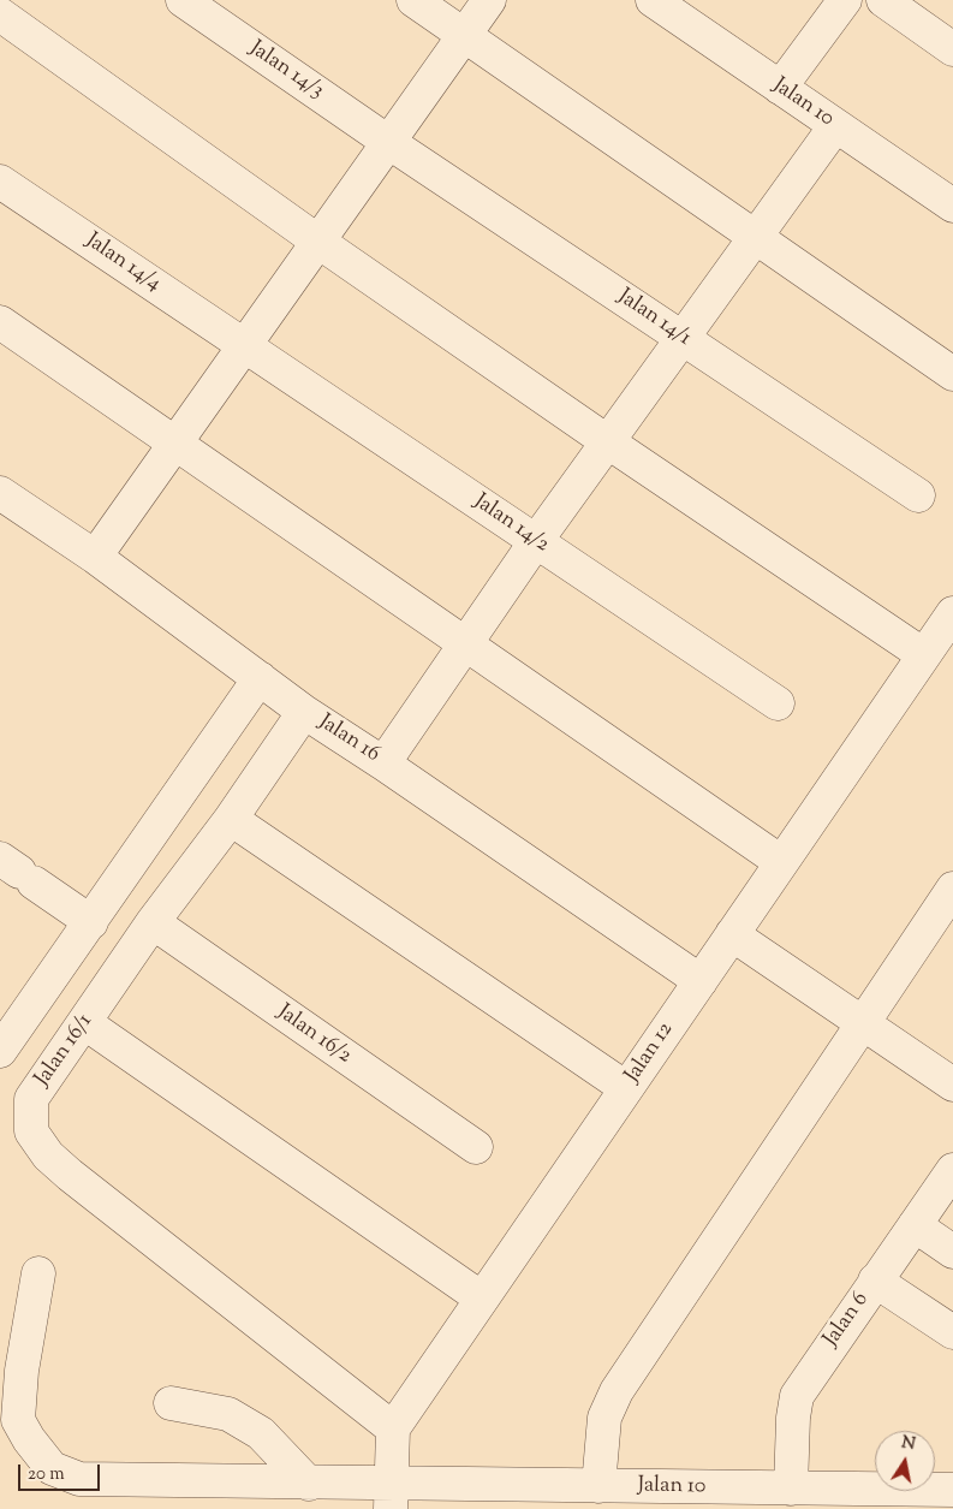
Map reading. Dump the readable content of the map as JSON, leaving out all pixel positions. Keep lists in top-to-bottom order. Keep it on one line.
{"streets":{"street":["Jalan 14/3","Jalan 10","Jalan 14/4","Jalan 14/1","Jalan 14/2","Jalan 16","Jalan 16/2","Jalan 16/1","Jalan 12","Jalan 6"]},"crossings":[["Jalan 14/3","Jalan 14/1"],["Jalan 10","Jalan 6"],["Jalan 14/4","Jalan 14/2"],["Jalan 16","Jalan 16/1"],["Jalan 16","Jalan 12"],["Jalan 16/2","Jalan 16/1"],["Jalan 16/1","Jalan 12"]],"scale_bar":"20 m","north":"top"}
